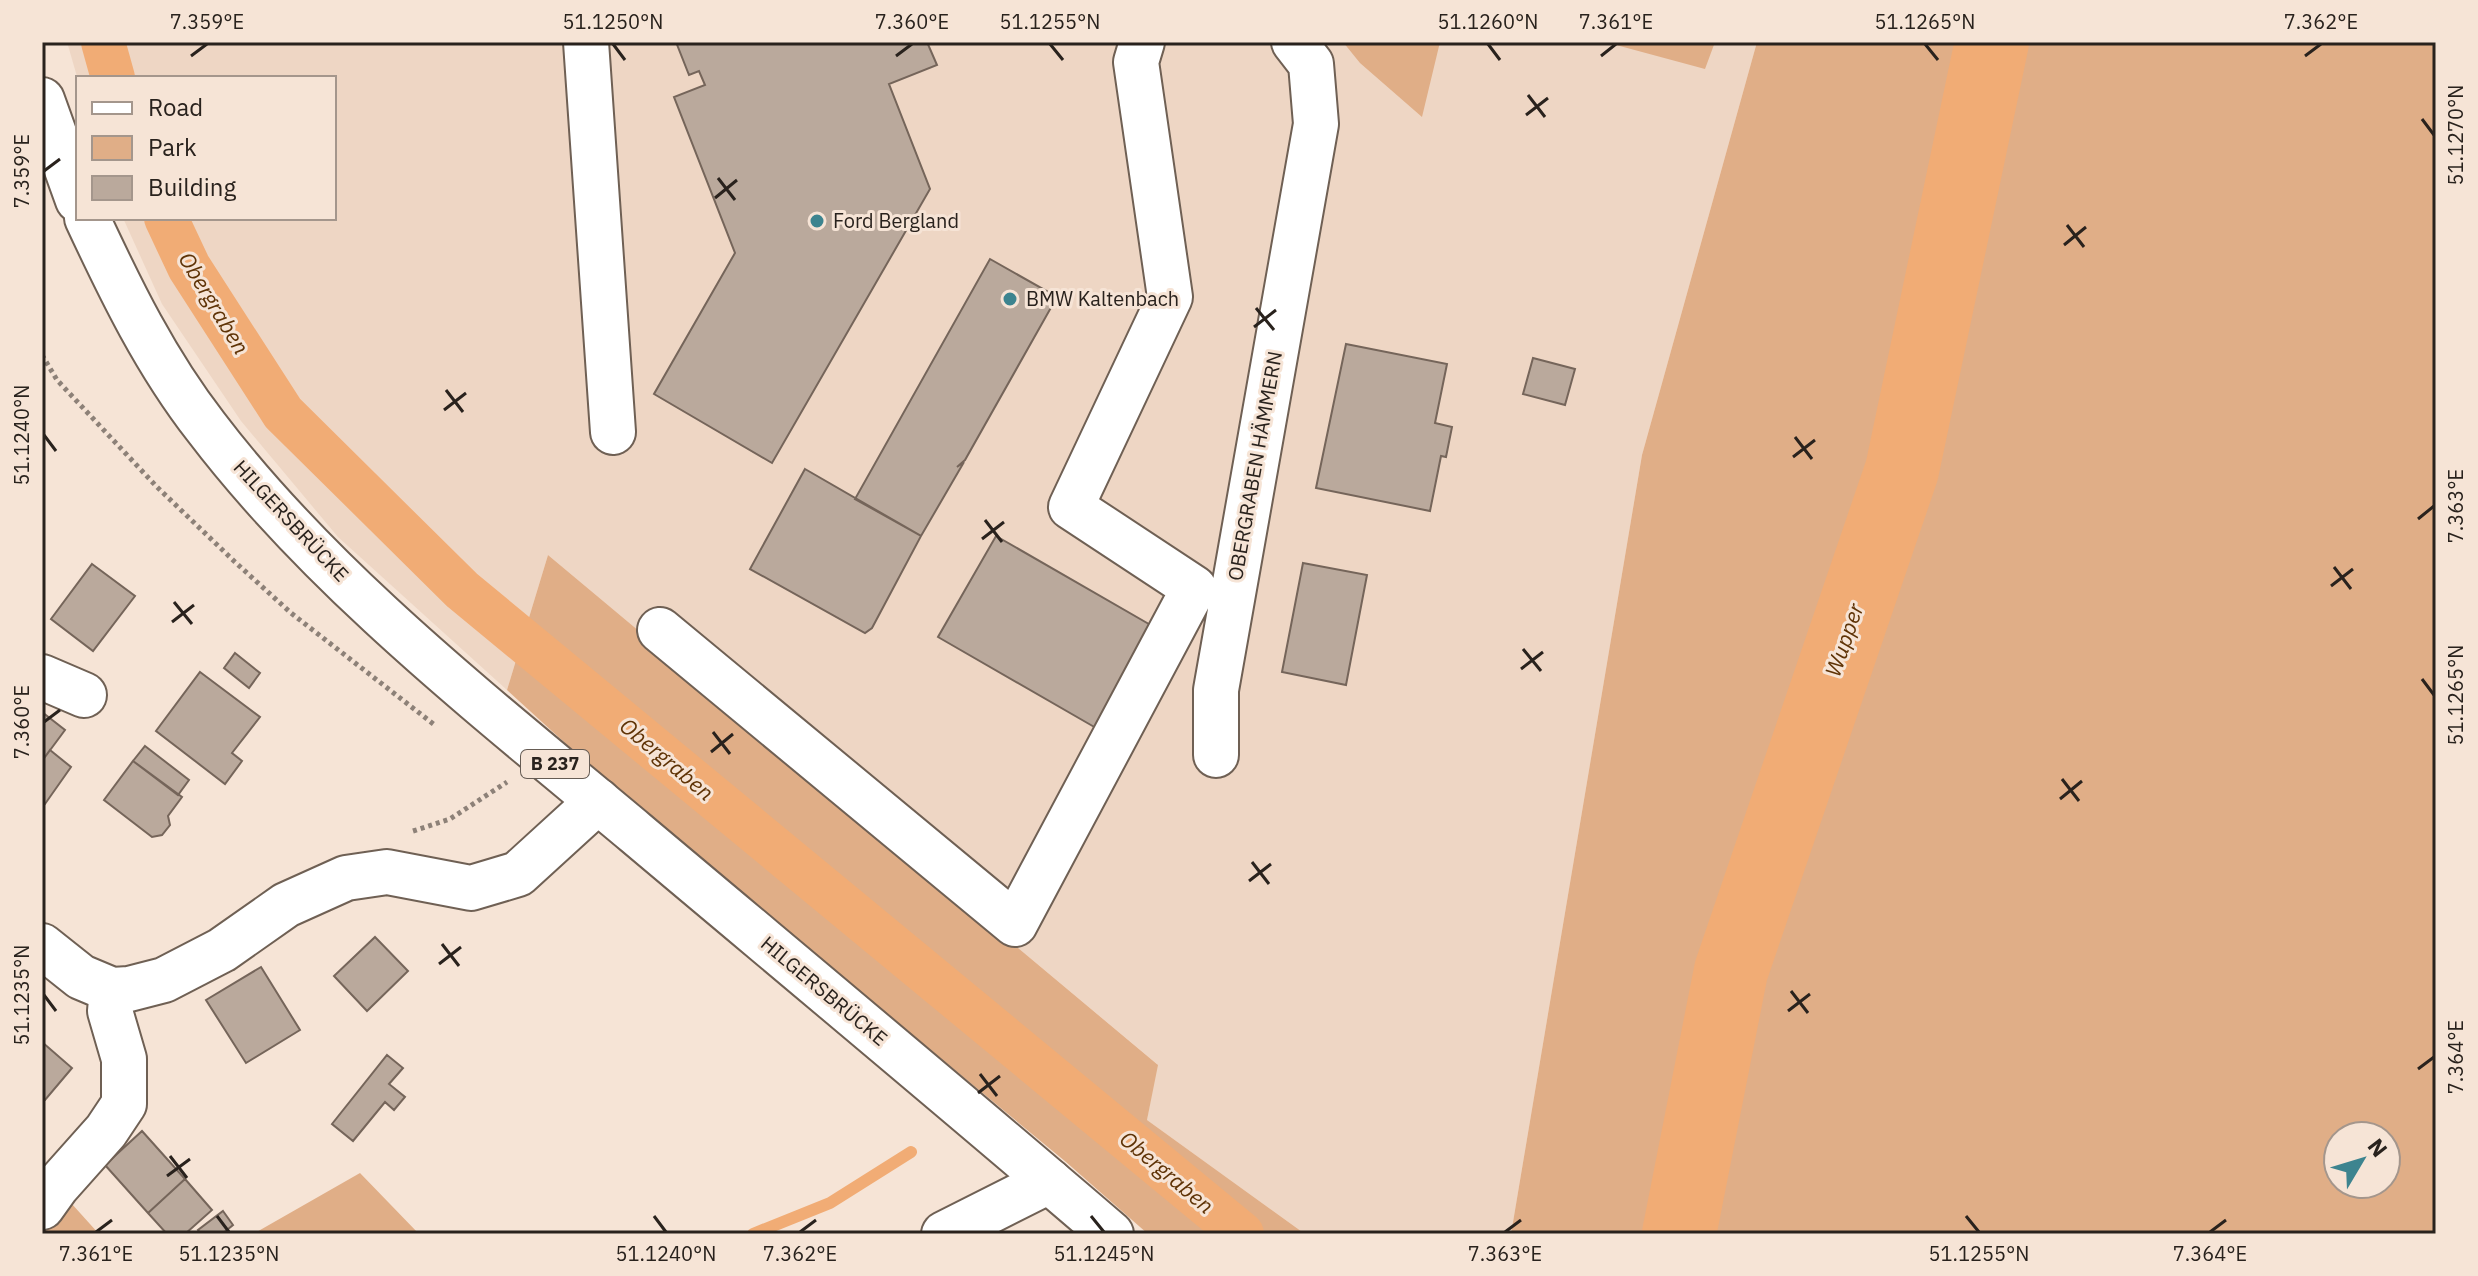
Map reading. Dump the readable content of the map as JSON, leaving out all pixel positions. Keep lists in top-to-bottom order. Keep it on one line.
{"streets":{"main road":["OBERGRABEN HÄMMERN","HILGERSBRÜCKE","B 237"]},"water":["Obergraben","Wupper"],"places":["Ford Bergland","BMW Kaltenbach"],"legend":["Road","Park","Building"],"north":"top right","coordinates":["7.359°E","51.1250°N","7.360°E","51.1255°N","51.1260°N","7.361°E","51.1265°N","7.362°E","51.1270°N","51.1240°N","7.363°E","51.1235°N","7.364°E","51.1245°N"]}
